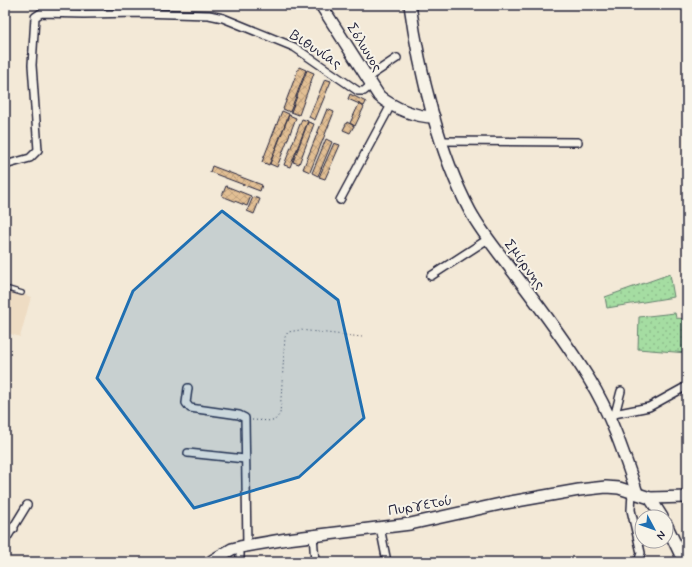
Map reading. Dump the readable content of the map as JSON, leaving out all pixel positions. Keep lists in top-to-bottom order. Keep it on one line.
{"streets":{"street":["Σόλωνος","Βιθυνίας","Σμύρνης","Πυργετού"]},"crossings":[["Σόλωνος","Βιθυνίας"],["Σμύρνης","Πυργετού"]],"north":"bottom right"}
